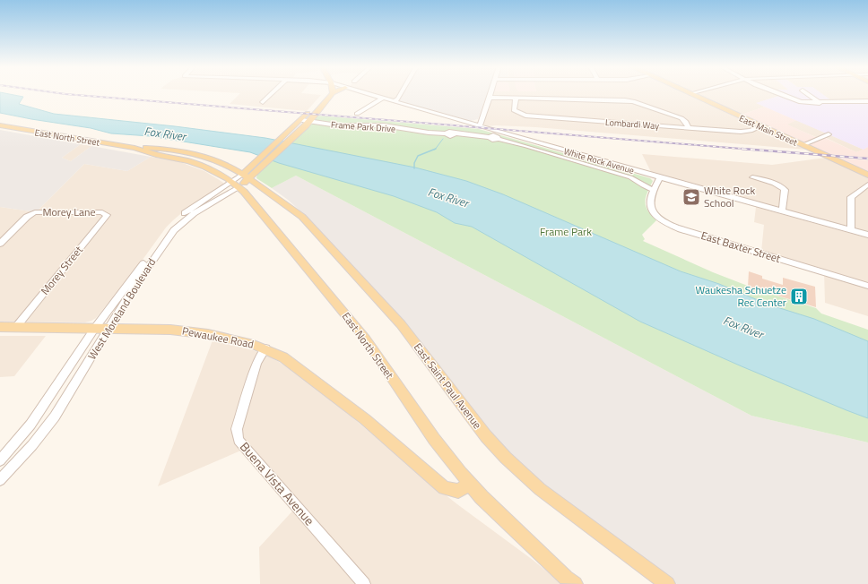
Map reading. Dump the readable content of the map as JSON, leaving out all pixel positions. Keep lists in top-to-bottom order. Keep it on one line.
{"streets":{"main road":["East Main Street","East North Street","West Moreland Boulevard","Pewaukee Road","East Saint Paul Avenue"],"street":["Lombardi Way","Frame Park Drive","White Rock Avenue","Morey Lane","East Baxter Street","Morey Street","Buena Vista Avenue"]},"crossings":[["Lombardi Way","East Main Street"],["Frame Park Drive","East Baxter Street"],["East North Street","West Moreland Boulevard"],["East North Street","Pewaukee Road"],["East North Street","East Saint Paul Avenue"],["White Rock Avenue","East Baxter Street"],["Morey Lane","Morey Street"],["Morey Street","Pewaukee Road"],["West Moreland Boulevard","Pewaukee Road"],["West Moreland Boulevard","East Saint Paul Avenue"],["Pewaukee Road","Buena Vista Avenue"]],"water":["Fox River"],"parks":["Frame Park"],"places":{"school or university":["White Rock School"],"building":["Waukesha Schuetze Rec Center"]}}
